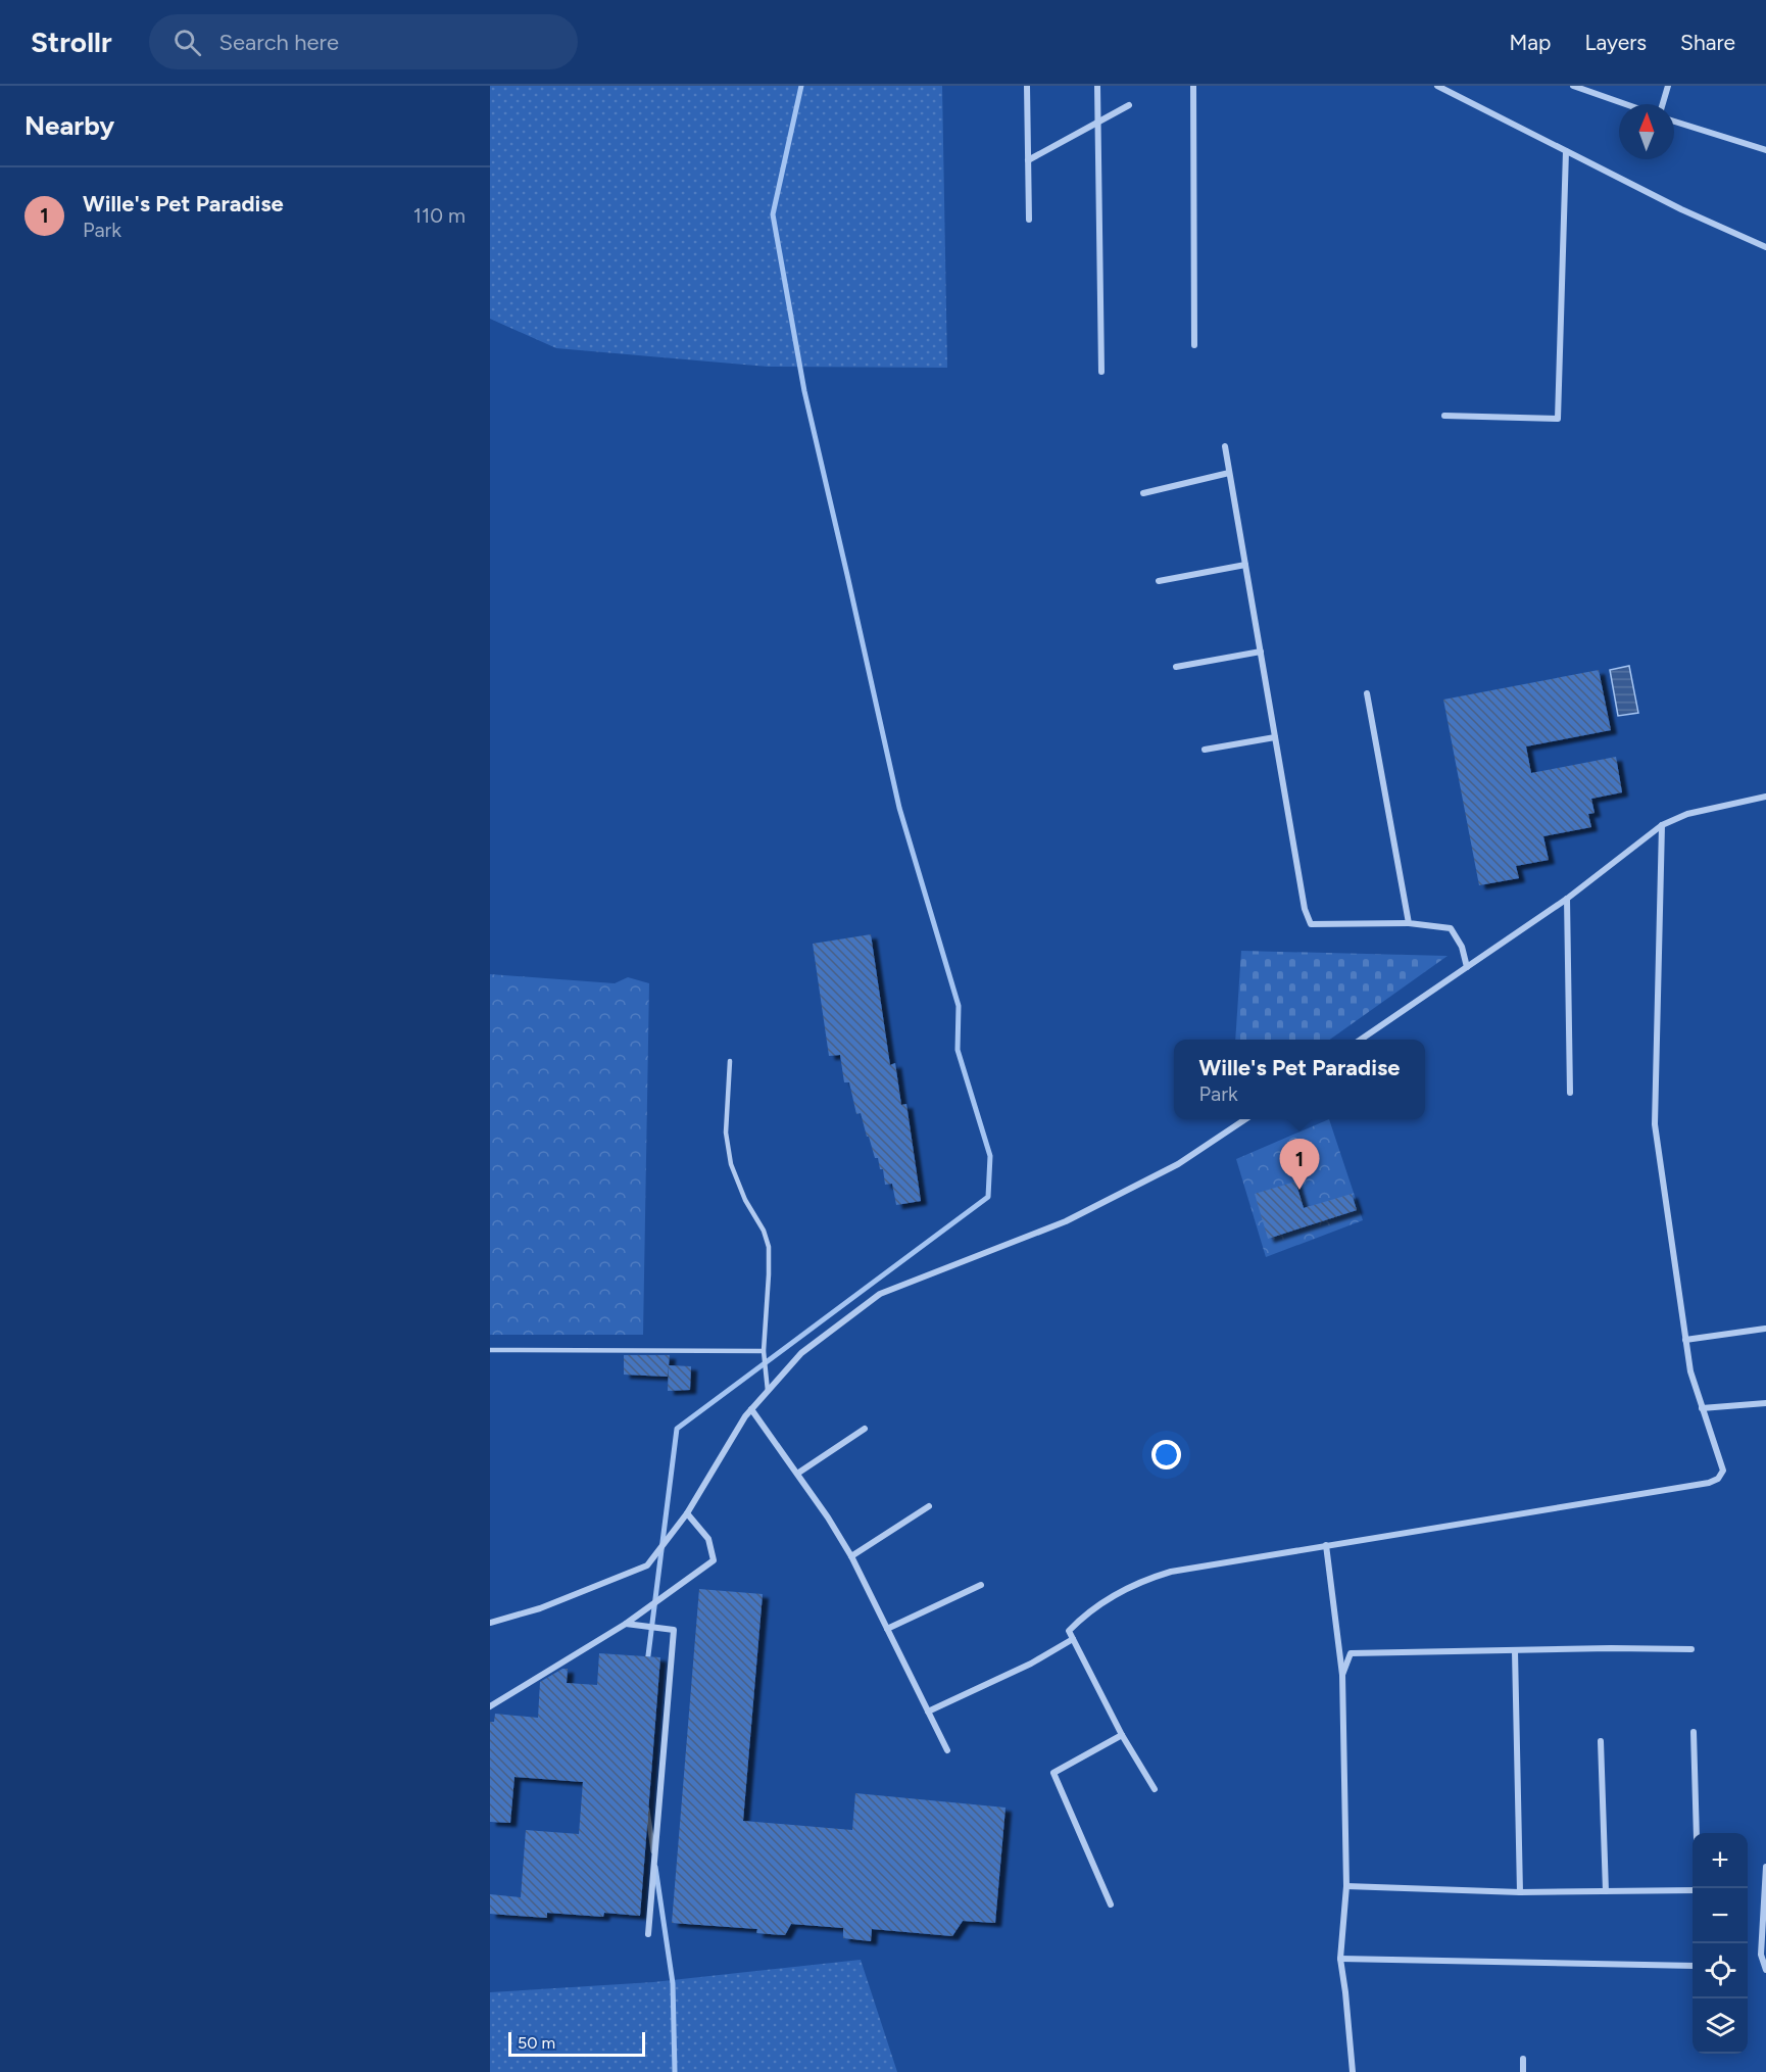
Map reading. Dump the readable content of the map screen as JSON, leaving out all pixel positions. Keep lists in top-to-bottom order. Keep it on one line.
{"scale_bar":"50 m","north":"top","page":{"header":"Strollr","search":"Search here","nav":["Map","Layers","Share"],"heading":"Nearby","list":[{"mark":"1","name":"Wille's Pet Paradise","note":"Park","value":"110 m"}],"popup":["Wille's Pet Paradise","Park"],"pins":"1","map_buttons":["+","−"],"scale":"50 m"}}
